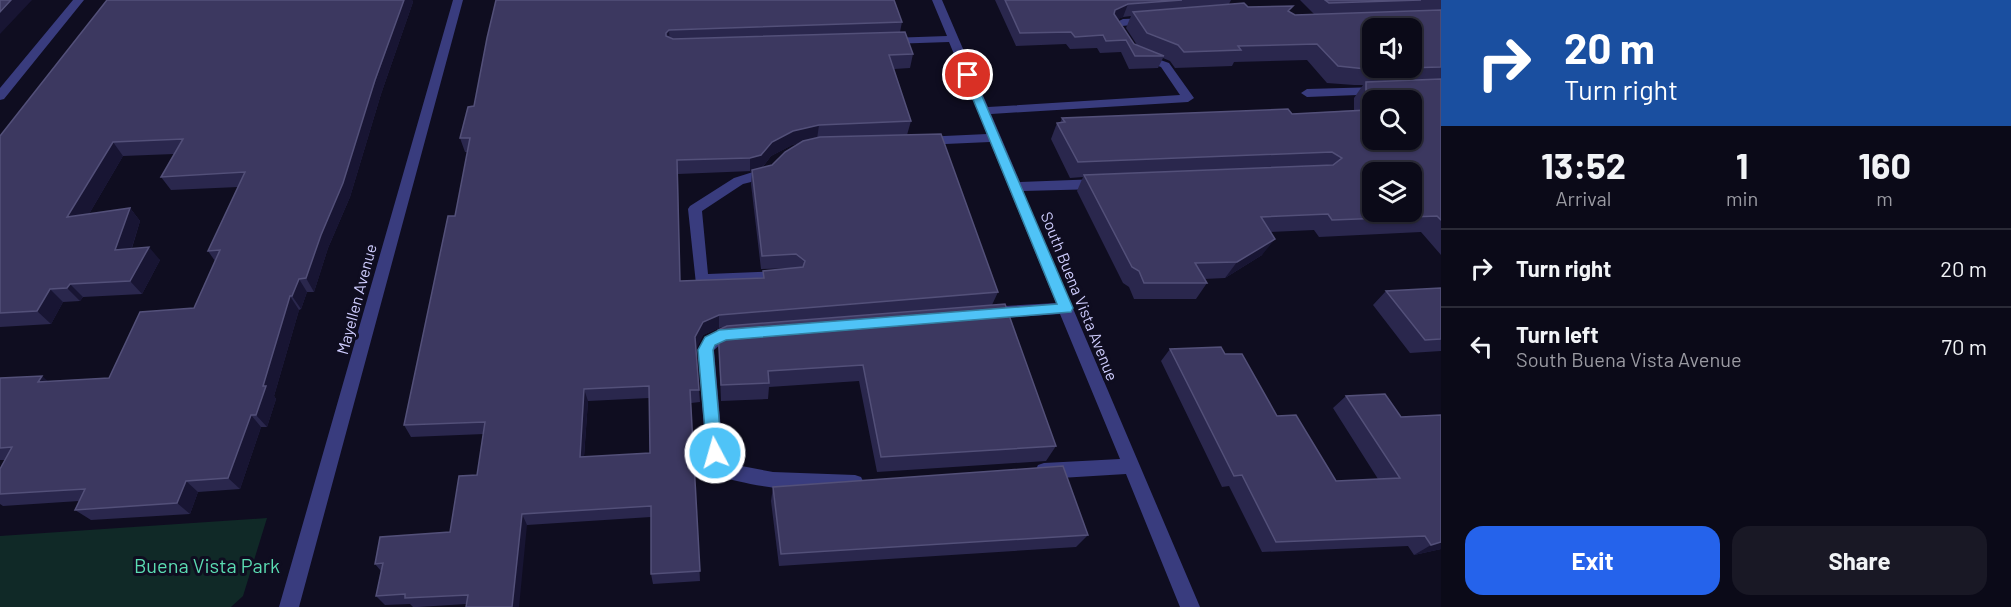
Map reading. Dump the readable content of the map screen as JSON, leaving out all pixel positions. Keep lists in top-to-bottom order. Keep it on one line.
{"streets":{"street":["South Buena Vista Avenue","Mayellen Avenue"]},"parks":["Buena Vista Park"],"page":{"turn":["20 m","Turn right"],"eta":["13:52","Arrival","1","min","160","m"],"list":[{"name":"Turn right","value":"20 m"},{"name":"Turn left","note":"South Buena Vista Avenue","value":"70 m"}],"buttons":["Exit","Share"]}}
